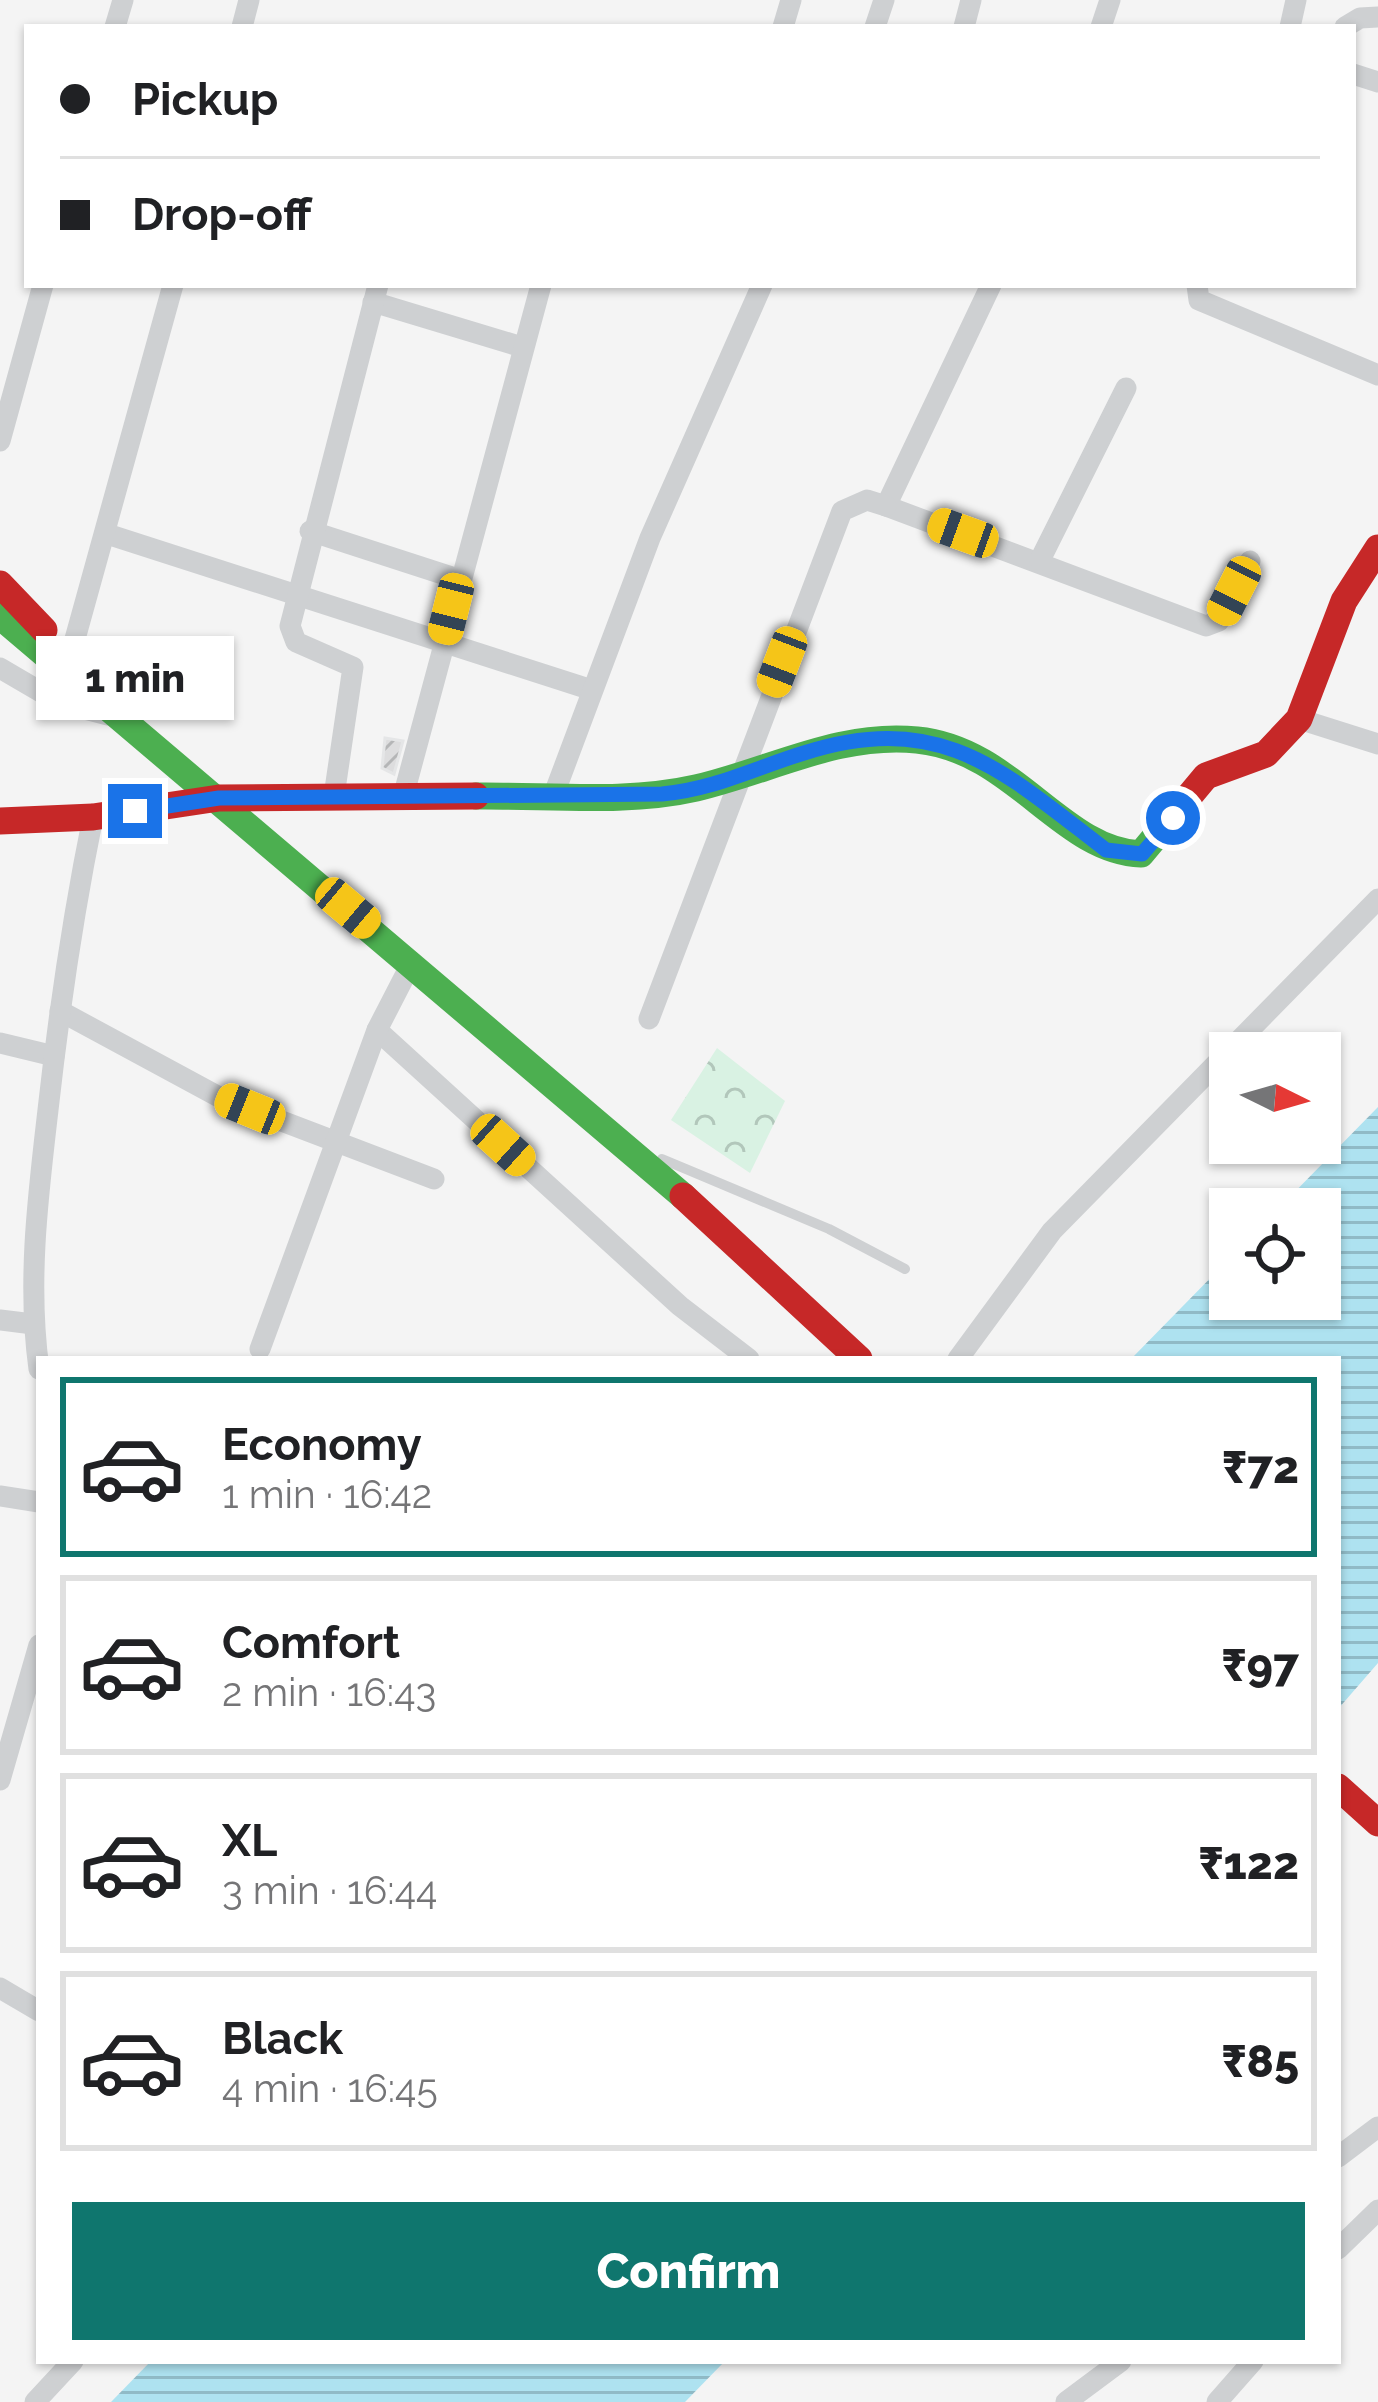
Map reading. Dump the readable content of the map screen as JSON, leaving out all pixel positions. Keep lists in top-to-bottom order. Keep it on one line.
{"north":"right","page":{"banner":["Pickup","Drop-off"],"bubble":"1 min","list":[{"name":"Economy","note":"1 min · 16:42","value":"₹72"},{"name":"Comfort","note":"2 min · 16:43","value":"₹97"},{"name":"XL","note":"3 min · 16:44","value":"₹122"},{"name":"Black","note":"4 min · 16:45","value":"₹85"}],"buttons":"Confirm"}}
